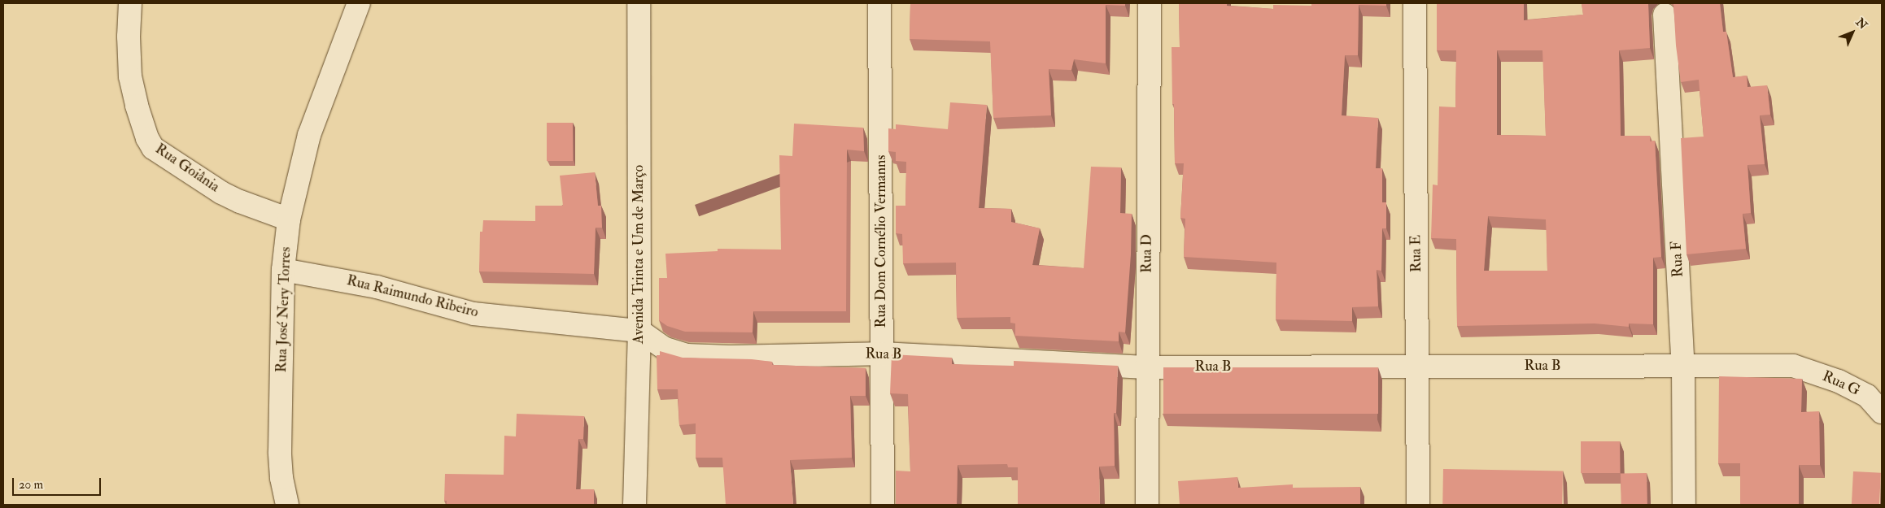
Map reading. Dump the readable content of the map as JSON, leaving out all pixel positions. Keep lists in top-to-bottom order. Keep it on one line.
{"streets":{"street":["Rua Goiânia","Rua Dom Cornélio Vermanns","Rua D","Rua E","Avenida Trinta e Um de Março","Rua F","Rua Raimundo Ribeiro","Rua José Nery Torres","Rua B","Rua G"]},"crossings":[["Rua Goiânia","Rua José Nery Torres"],["Rua Dom Cornélio Vermanns","Rua B"],["Rua D","Rua B"],["Rua E","Rua B"],["Avenida Trinta e Um de Março","Rua Raimundo Ribeiro"],["Avenida Trinta e Um de Março","Rua B"],["Rua F","Rua B"],["Rua Raimundo Ribeiro","Rua José Nery Torres"],["Rua Raimundo Ribeiro","Rua B"],["Rua B","Rua G"]],"scale_bar":"20 m","north":"top right"}
